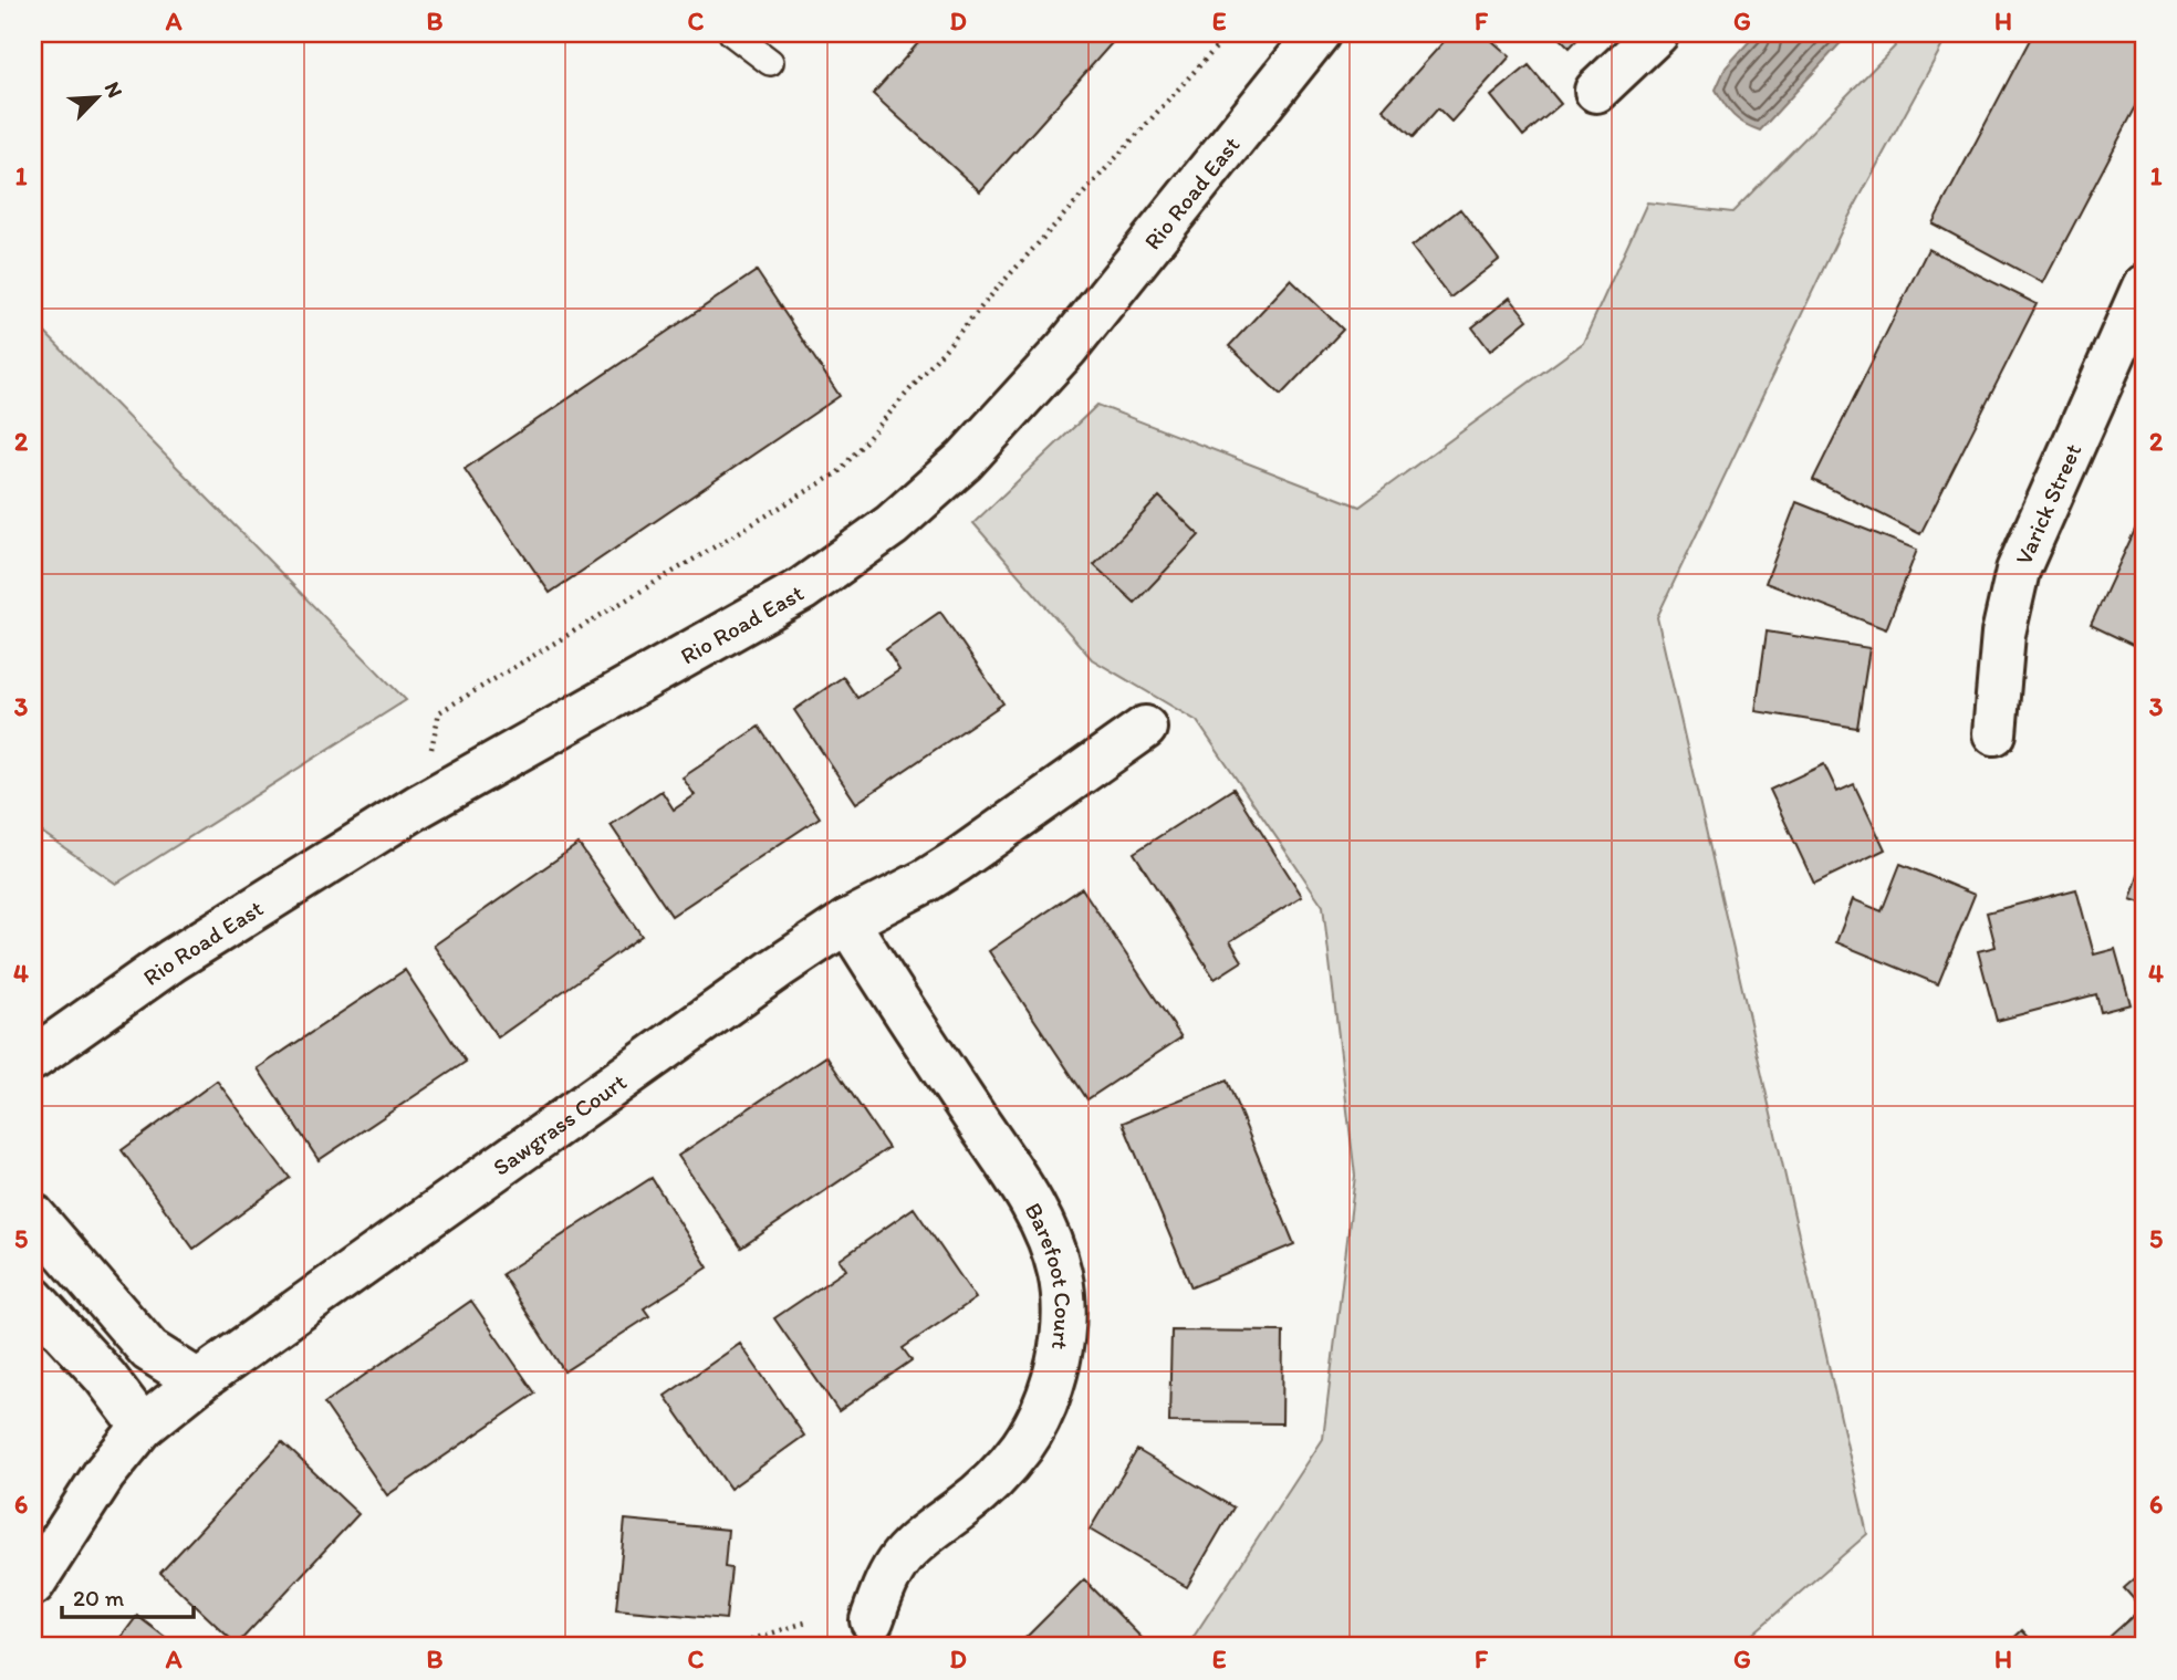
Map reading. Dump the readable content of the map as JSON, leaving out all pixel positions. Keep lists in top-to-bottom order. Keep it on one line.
{"streets":{"street":["Rio Road East","Varick Street","Sawgrass Court","Barefoot Court"]},"crossings":[["Sawgrass Court","Barefoot Court"]],"scale_bar":"20 m","north":"top right","grid":{"columns":["A","B","C","D","E","F","G","H"],"rows":["1","2","3","4","5","6"]}}
